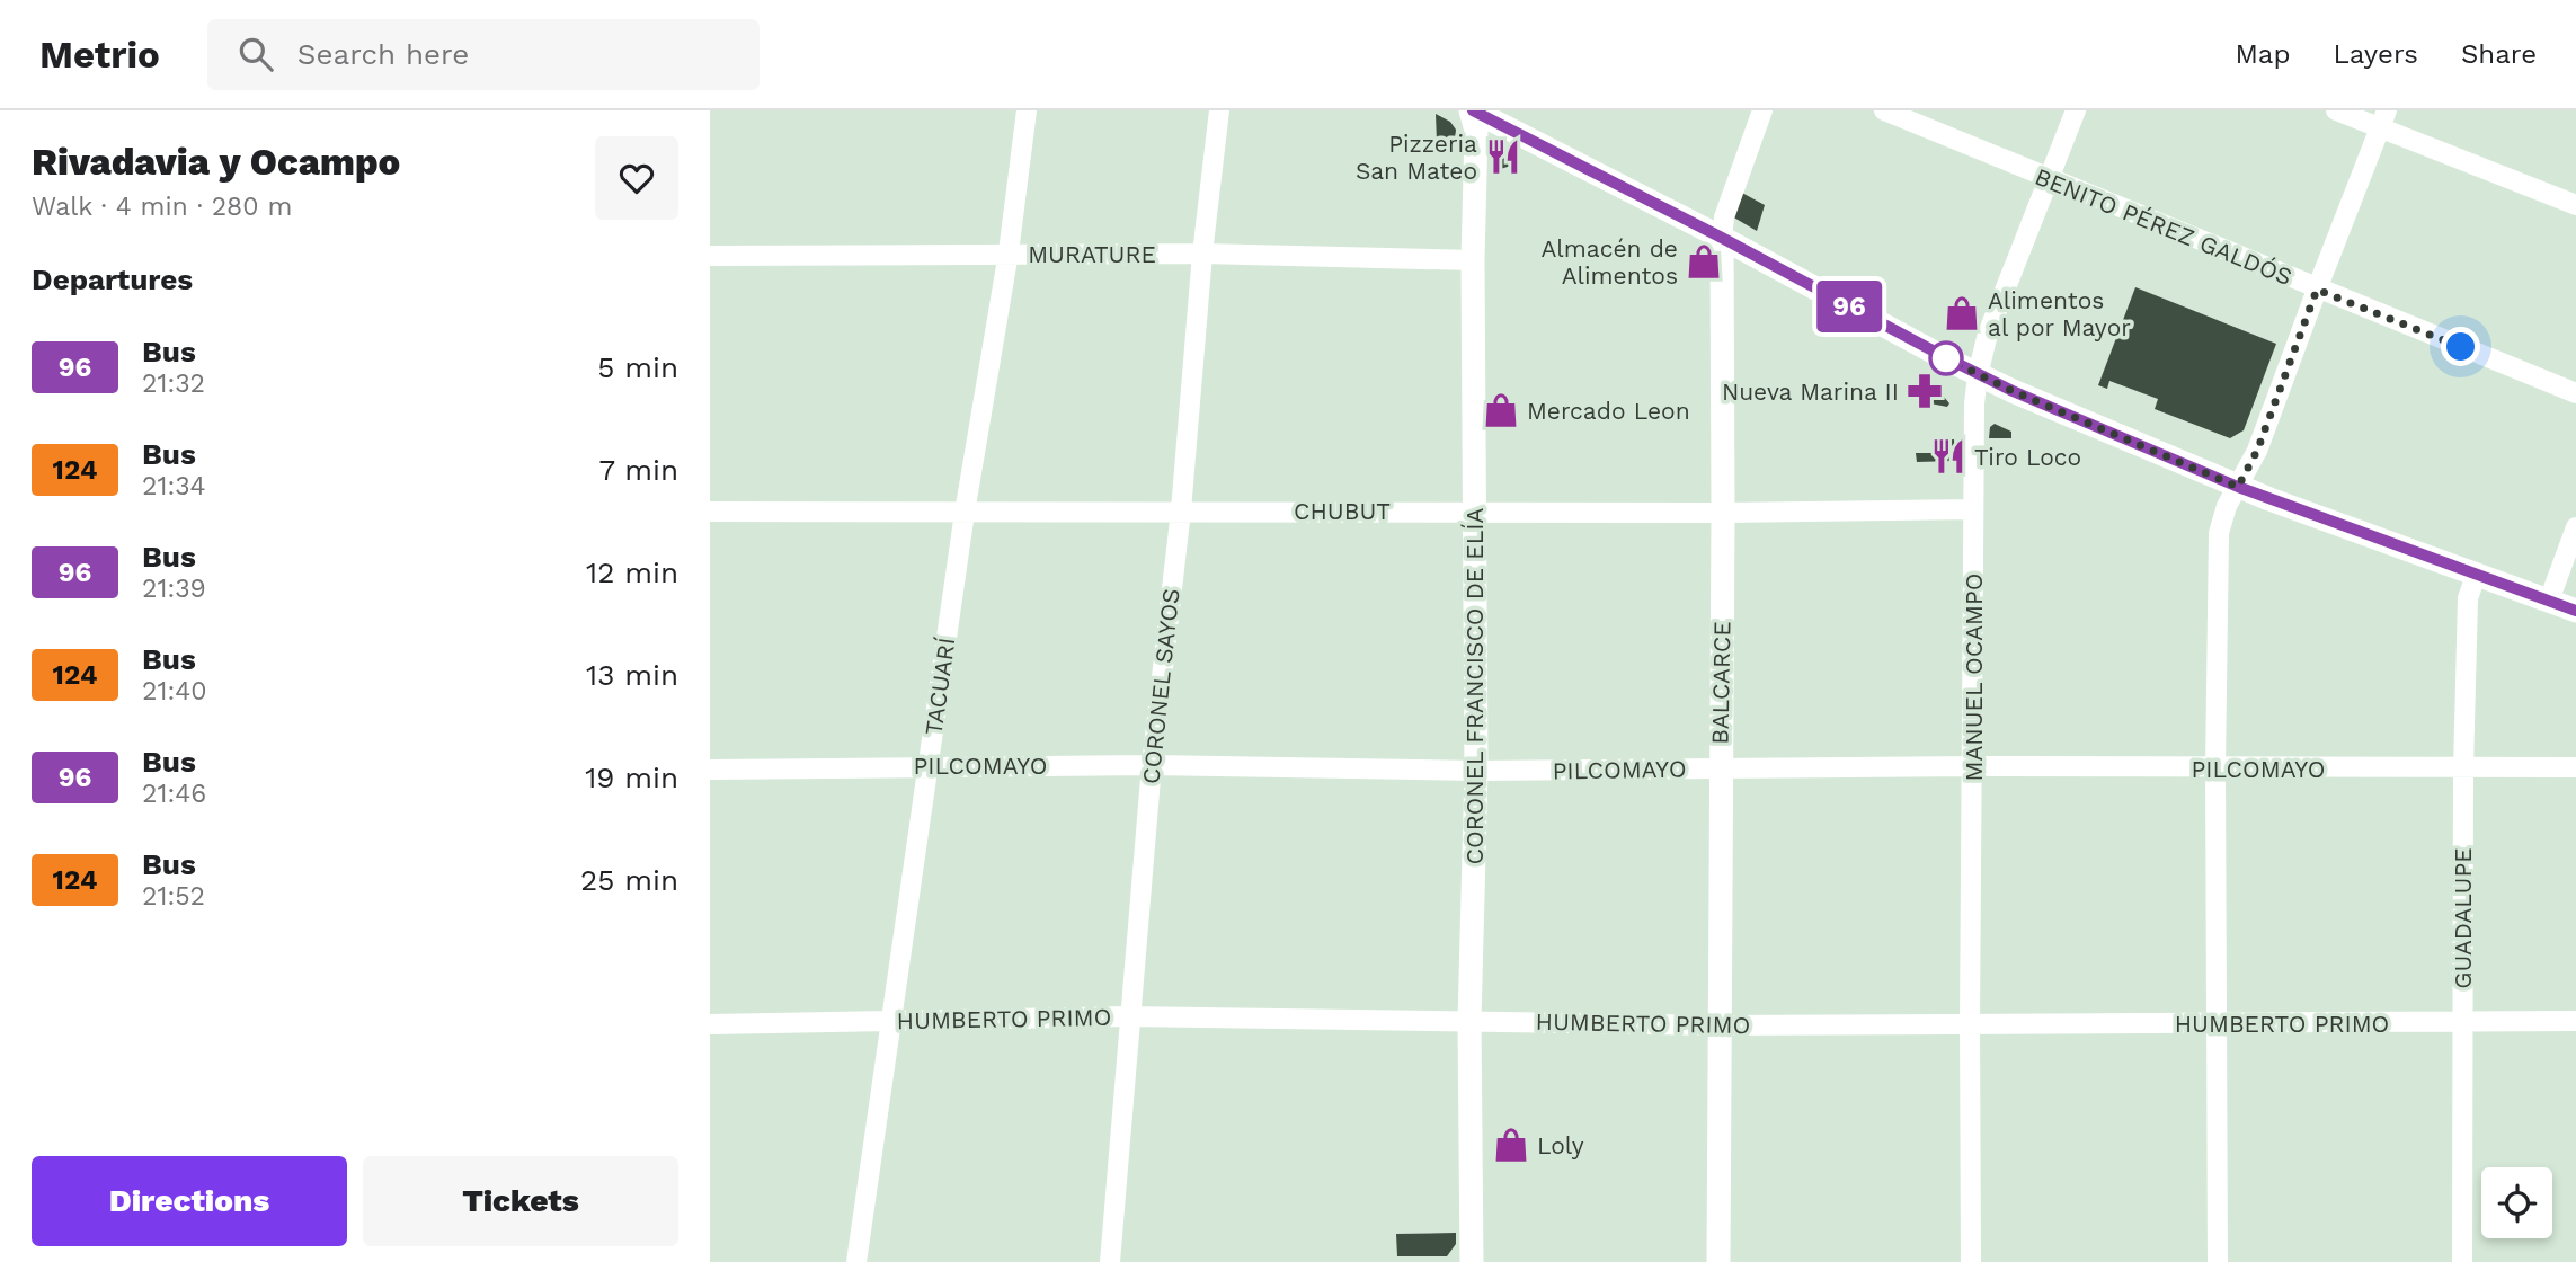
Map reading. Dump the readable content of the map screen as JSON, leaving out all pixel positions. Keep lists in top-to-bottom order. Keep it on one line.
{"streets":{"street":["BENITO PÉREZ GALDÓS","MURATURE","CHUBUT","MANUEL OCAMPO","BALCARCE","TACUARÍ","CORONEL SAYOS","CORONEL FRANCISCO DE ELÍA","PILCOMAYO","GUADALUPE","HUMBERTO PRIMO"]},"crossings":[["BENITO PÉREZ GALDÓS","MANUEL OCAMPO"],["MURATURE","TACUARÍ"],["MURATURE","CORONEL SAYOS"],["MURATURE","CORONEL FRANCISCO DE ELÍA"],["CHUBUT","MANUEL OCAMPO"],["CHUBUT","BALCARCE"],["CHUBUT","TACUARÍ"],["CHUBUT","CORONEL SAYOS"],["CHUBUT","CORONEL FRANCISCO DE ELÍA"],["MANUEL OCAMPO","PILCOMAYO"],["MANUEL OCAMPO","HUMBERTO PRIMO"],["BALCARCE","PILCOMAYO"],["BALCARCE","HUMBERTO PRIMO"],["TACUARÍ","PILCOMAYO"],["TACUARÍ","HUMBERTO PRIMO"],["CORONEL SAYOS","PILCOMAYO"],["CORONEL SAYOS","HUMBERTO PRIMO"],["CORONEL FRANCISCO DE ELÍA","PILCOMAYO"],["CORONEL FRANCISCO DE ELÍA","HUMBERTO PRIMO"],["PILCOMAYO","GUADALUPE"],["GUADALUPE","HUMBERTO PRIMO"]],"places":{"restaurant":["Pizzeria San Mateo","Tiro Loco"],"shop":["Almacén de Alimentos","Alimentos al por Mayor","Mercado Leon","Loly"],"pharmacy":["Nueva Marina II"]},"lines":["bus line 96"],"page":{"header":"Metrio","search":"Search here","nav":["Map","Layers","Share"],"heading":[["Rivadavia y Ocampo","Walk · 4 min · 280 m"],"Departures"],"on_map":"96","list":[{"mark":"96","name":"Bus","note":"21:32","value":"5 min"},{"mark":"124","name":"Bus","note":"21:34","value":"7 min"},{"mark":"96","name":"Bus","note":"21:39","value":"12 min"},{"mark":"124","name":"Bus","note":"21:40","value":"13 min"},{"mark":"96","name":"Bus","note":"21:46","value":"19 min"},{"mark":"124","name":"Bus","note":"21:52","value":"25 min"}],"buttons":["Directions","Tickets"]}}
